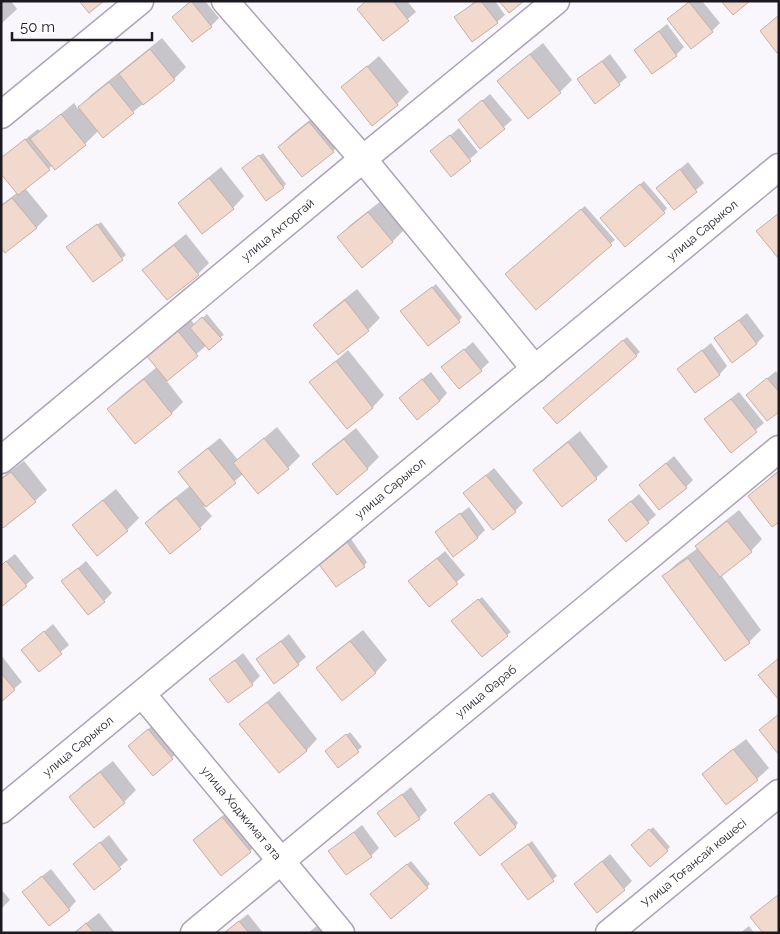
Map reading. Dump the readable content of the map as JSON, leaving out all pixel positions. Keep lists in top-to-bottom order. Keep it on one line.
{"streets":{"street":["улица Акторгай","улица Сарыкол","улица Фараб","улица Ходжимат ата","Улица Тоғансай көшесі"]},"crossings":[["улица Сарыкол","улица Ходжимат ата"],["улица Фараб","улица Ходжимат ата"]],"scale_bar":"50 m"}
